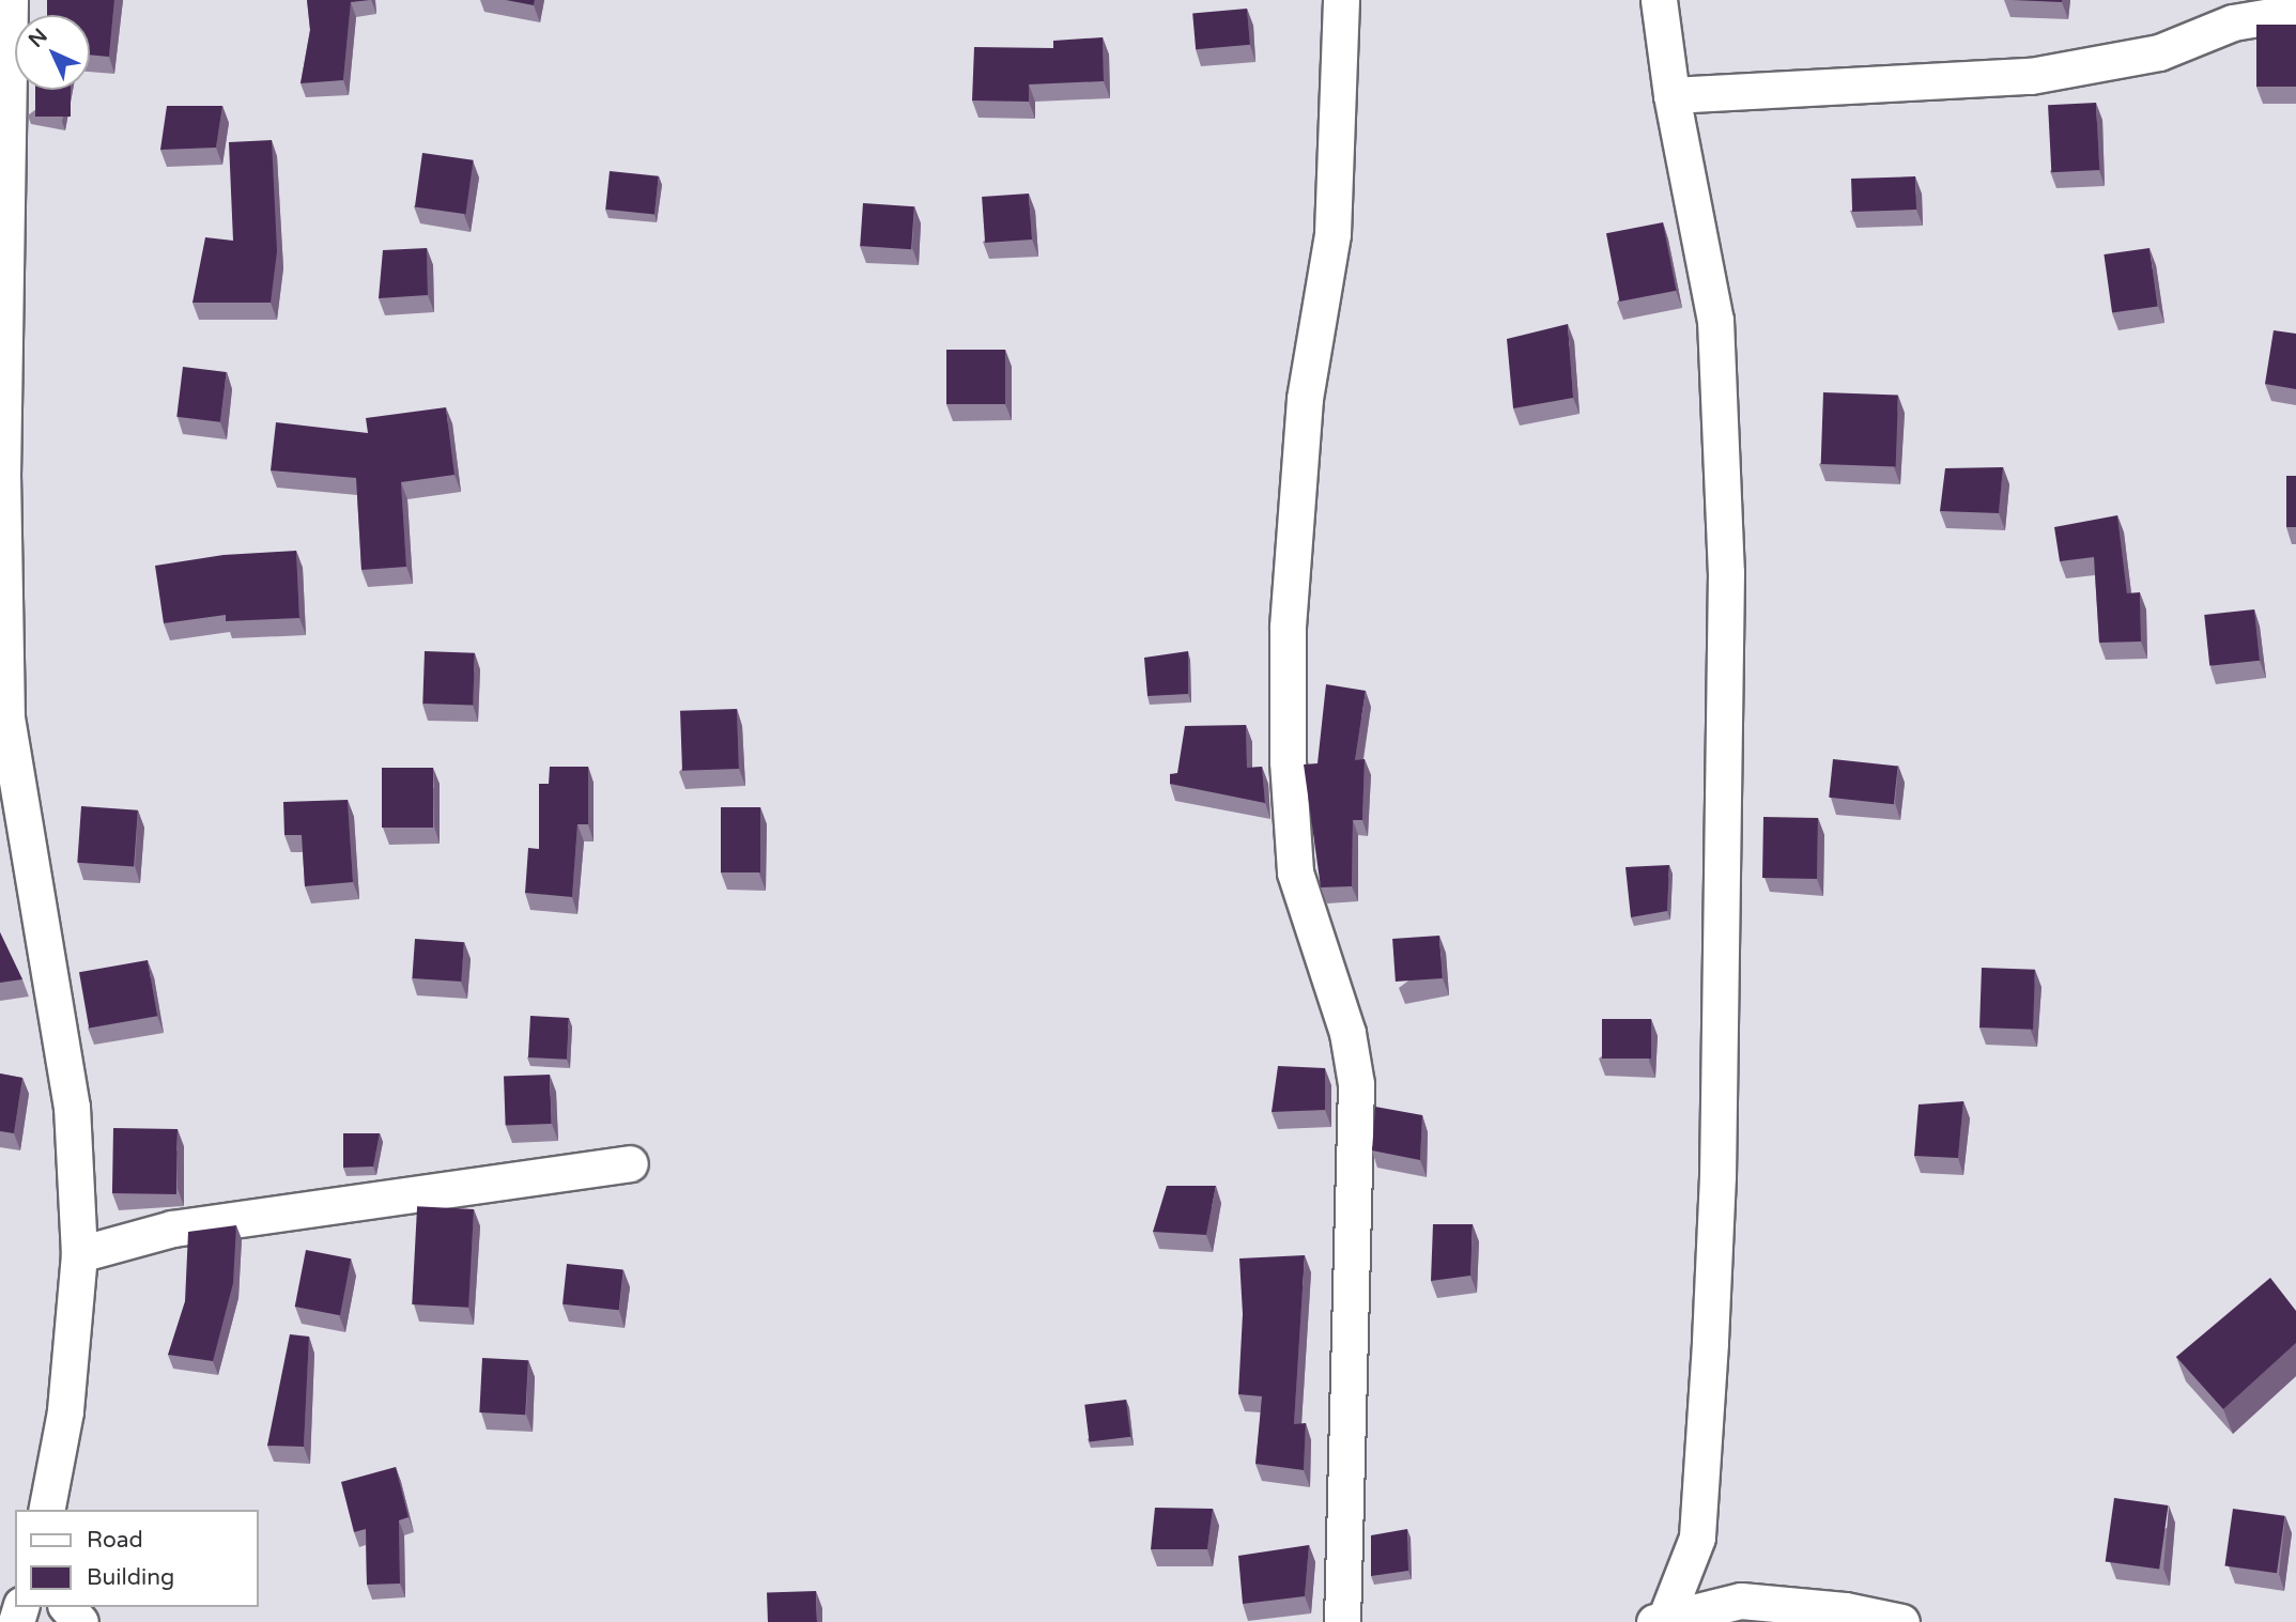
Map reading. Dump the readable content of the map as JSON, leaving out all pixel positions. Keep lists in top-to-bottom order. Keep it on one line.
{"legend":["Road","Building"],"north":"top left"}
